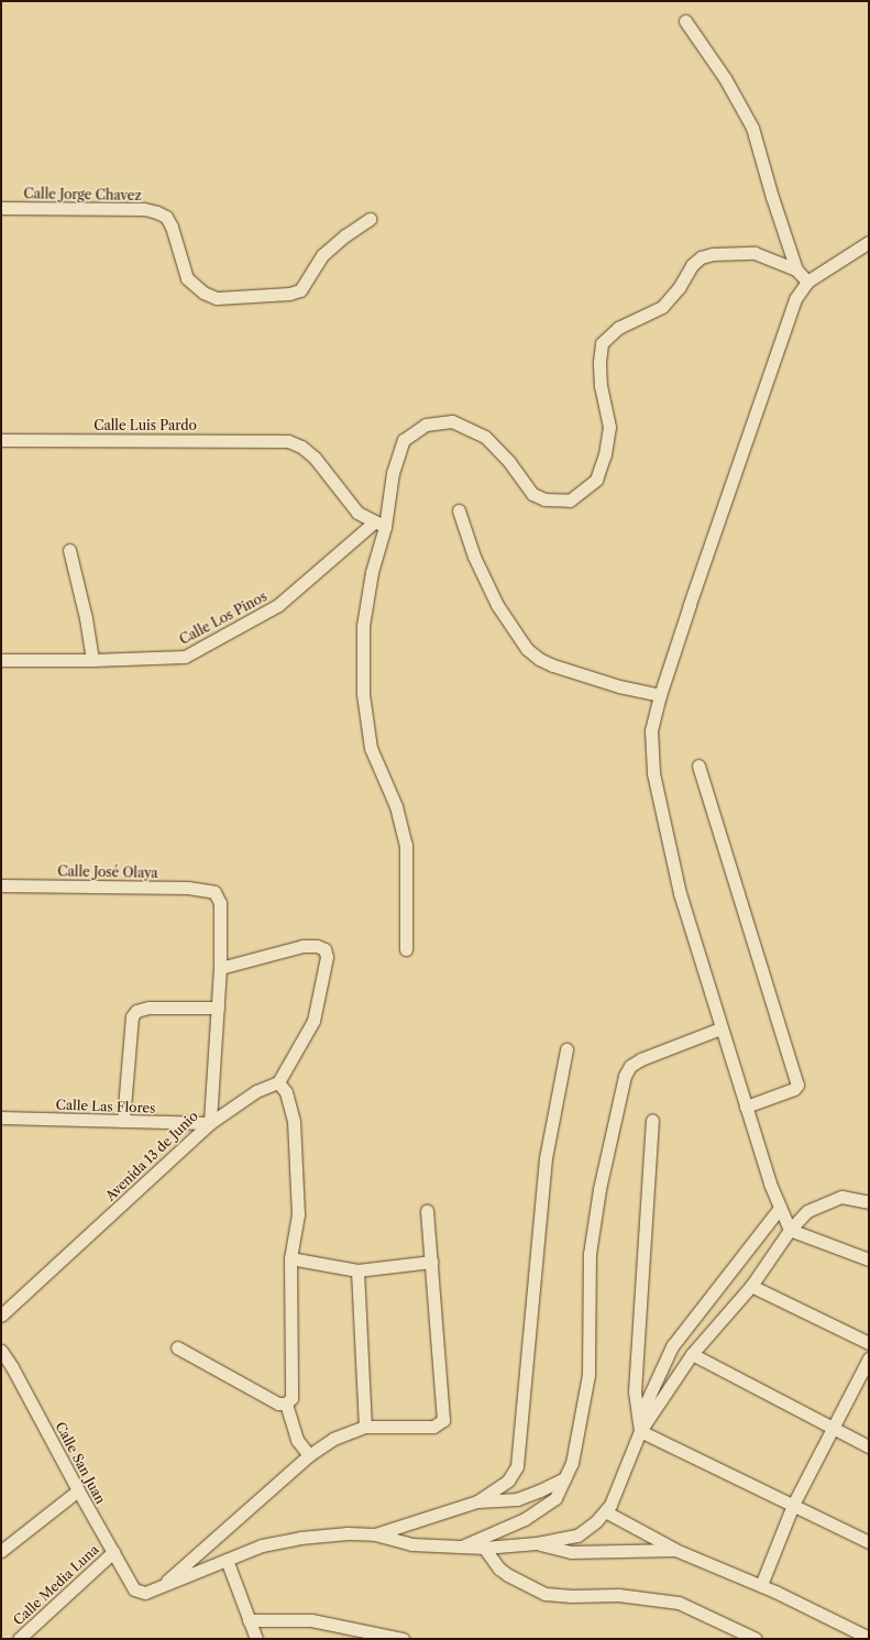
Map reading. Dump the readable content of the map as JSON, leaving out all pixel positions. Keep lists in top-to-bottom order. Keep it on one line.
{"streets":{"street":["Calle Jorge Chavez","Calle Luis Pardo","Calle Los Pinos","Calle José Olaya","Calle Las Flores","Avenida 13 de Junio","Calle San Juan","Calle Media Luna"]},"crossings":[["Calle Luis Pardo","Calle Los Pinos"],["Calle José Olaya","Avenida 13 de Junio"],["Calle Las Flores","Avenida 13 de Junio"],["Calle San Juan","Calle Media Luna"]]}
